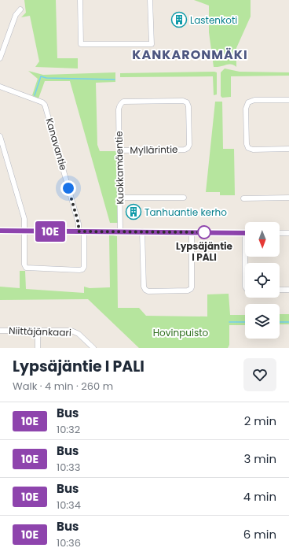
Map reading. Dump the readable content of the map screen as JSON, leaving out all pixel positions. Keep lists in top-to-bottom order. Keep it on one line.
{"streets":{"street":["Kanavantie","Myllärintie","Kuokkamäentie","Niittäjänkaari"]},"crossings":[["Myllärintie","Kuokkamäentie"]],"districts":["KANKARONMÄKI"],"parks":["Hovinpuisto"],"places":{"building":["Lastenkoti","Tanhuantie kerho"],"other":["Lypsäjäntie I PALI"]},"lines":["bus line 10E"],"north":"bottom","page":{"on_map":"10E","heading":["Lypsäjäntie I PALI","Walk · 4 min · 260 m"],"list":[{"mark":"10E","name":"Bus","note":"10:32","value":"2 min"},{"mark":"10E","name":"Bus","note":"10:33","value":"3 min"},{"mark":"10E","name":"Bus","note":"10:34","value":"4 min"},{"mark":"10E","name":"Bus","note":"10:36","value":"6 min"}]}}
